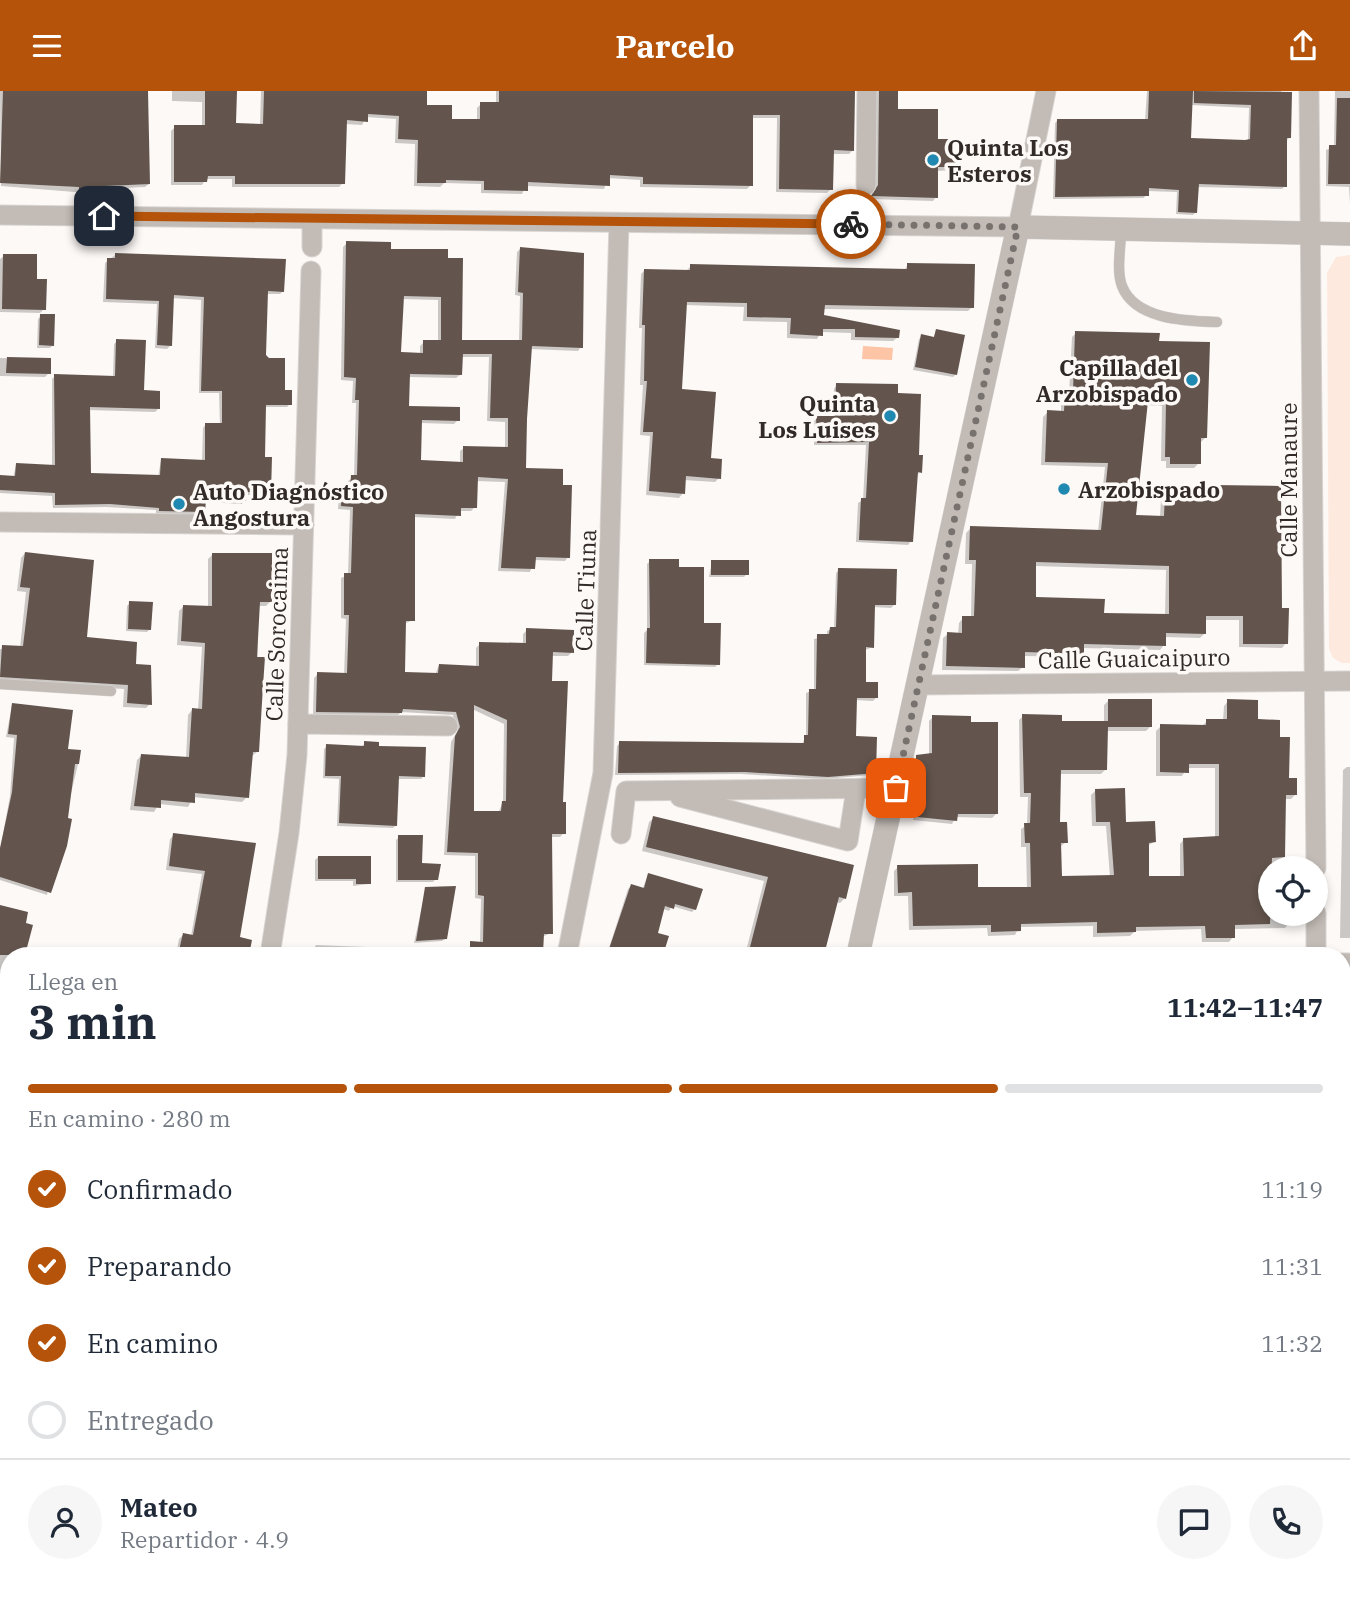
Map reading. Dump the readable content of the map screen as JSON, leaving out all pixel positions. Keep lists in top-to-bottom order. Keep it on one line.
{"streets":{"street":["Calle Manaure","Calle Tiuna","Calle Sorocaima","Calle Guaicaipuro"]},"crossings":[["Calle Manaure","Calle Guaicaipuro"]],"places":["Quinta Los Esteros","Capilla del Arzobispado","Quinta Los Luises","Arzobispado","Auto Diagnóstico Angostura"],"page":{"header":"Parcelo","heading":["3 min","Llega en","11:42–11:47"],"panel":["Mateo","Repartidor · 4.9"],"bar":"En camino · 280 m","list":[["Confirmado","11:19"],["Preparando","11:31"],["En camino","11:32"],"Entregado"]}}
